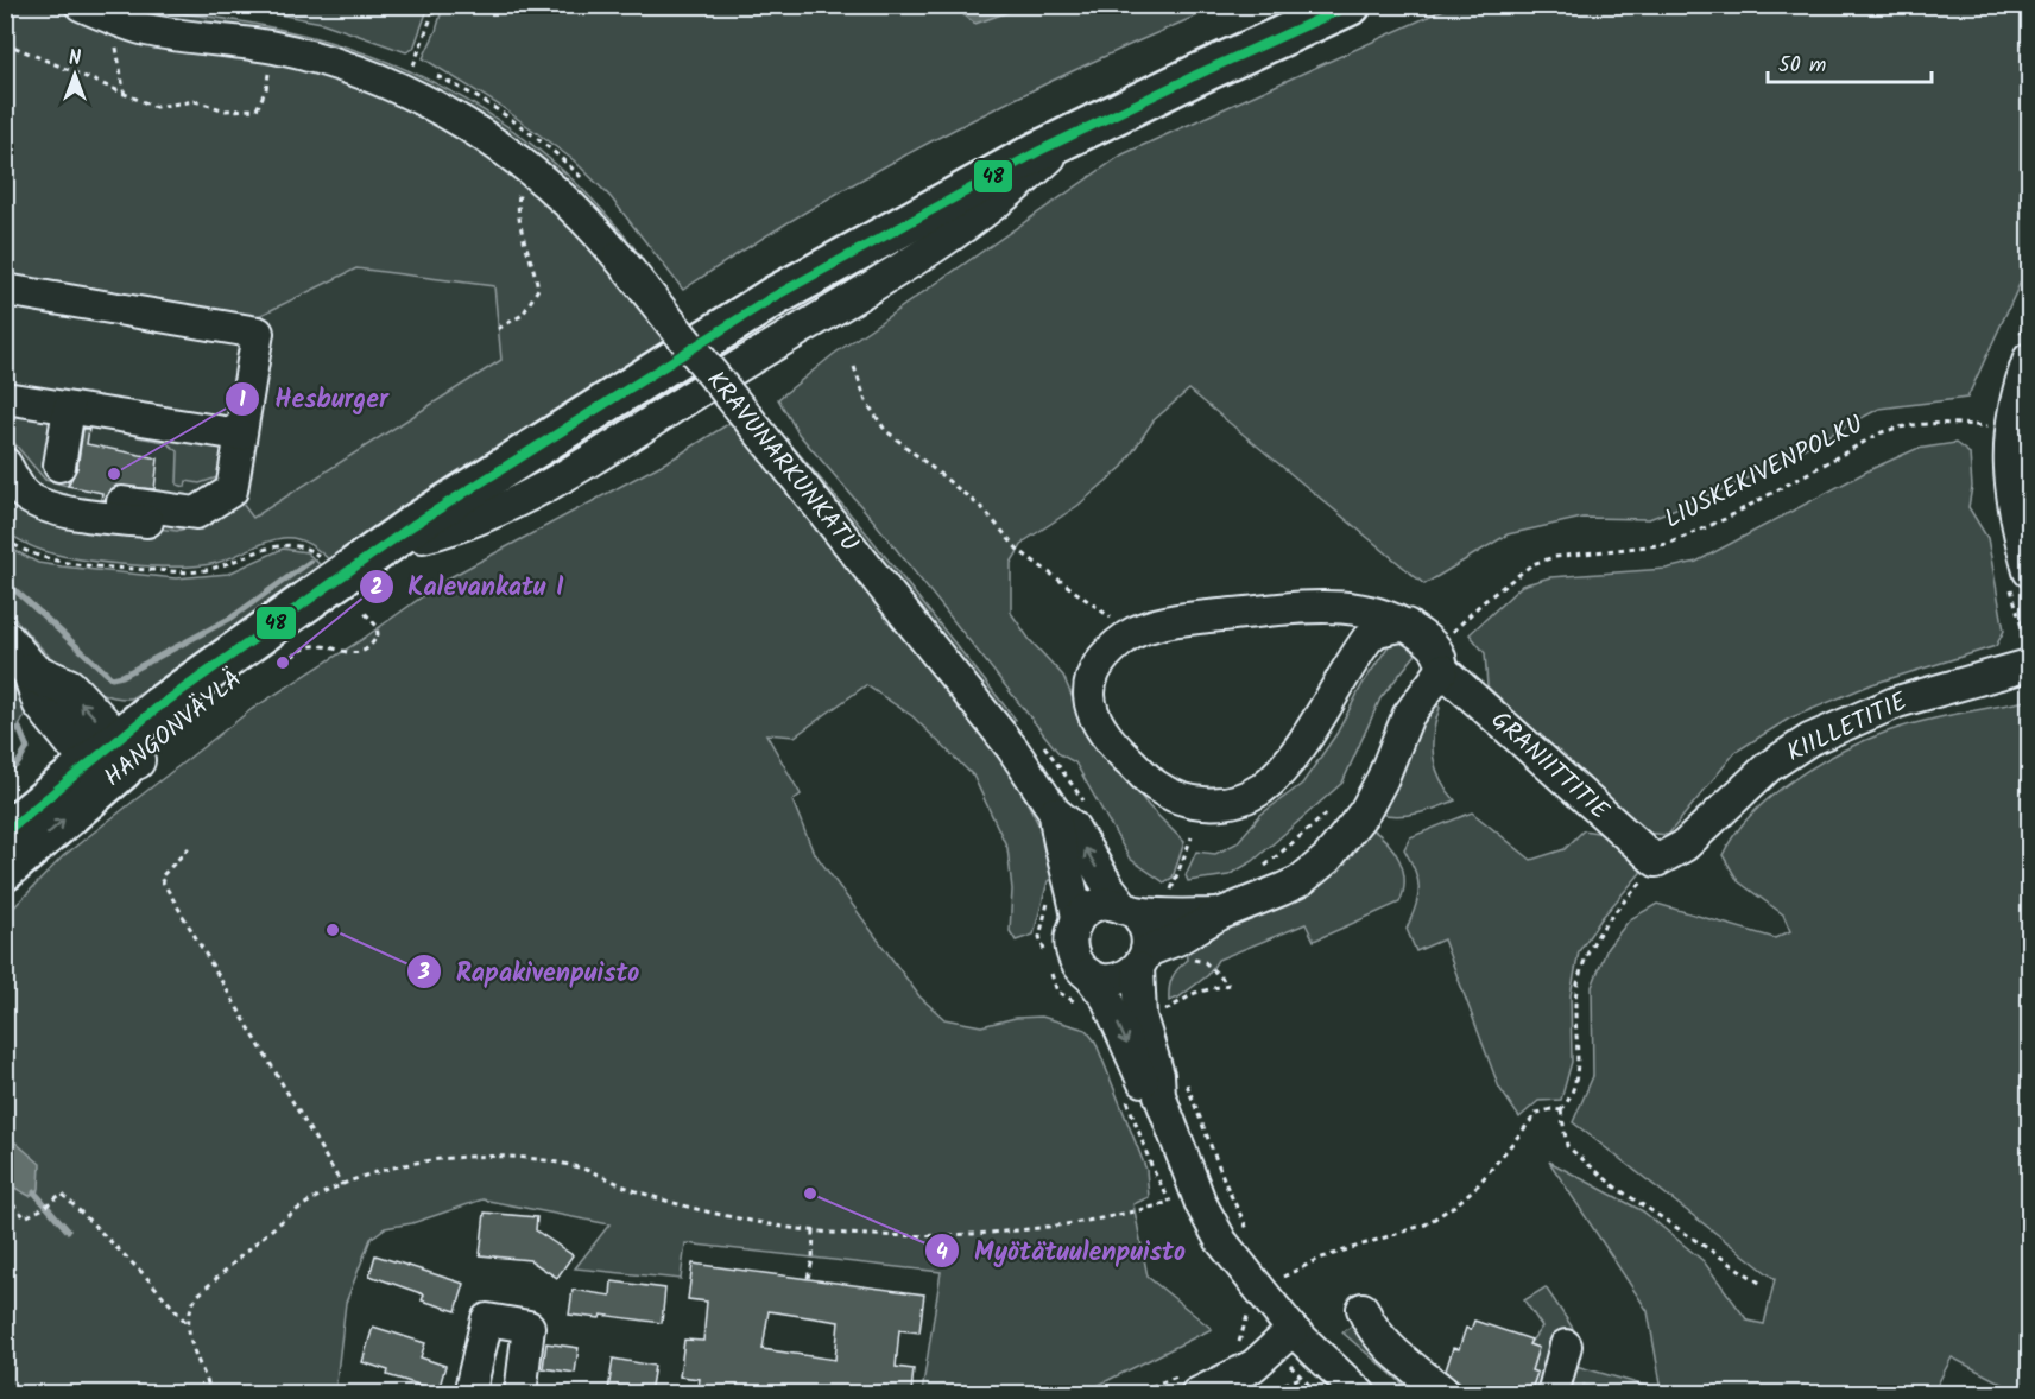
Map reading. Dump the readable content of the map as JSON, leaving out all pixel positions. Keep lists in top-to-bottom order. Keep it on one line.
{"streets":{"highway":["HANGONVÄYLÄ"],"street":["KRAVUNARKUNKATU","KIILLETITIE","GRANIITTITIE"],"path":["LIUSKEKIVENPOLKU"]},"crossings":[["LIUSKEKIVENPOLKU","GRANIITTITIE"],["KIILLETITIE","GRANIITTITIE"]],"places":["Hesburger","Kalevankatu I","Rapakivenpuisto","Myötätuulenpuisto"],"lines":["transit line 48"],"scale_bar":"50 m","north":"top"}
